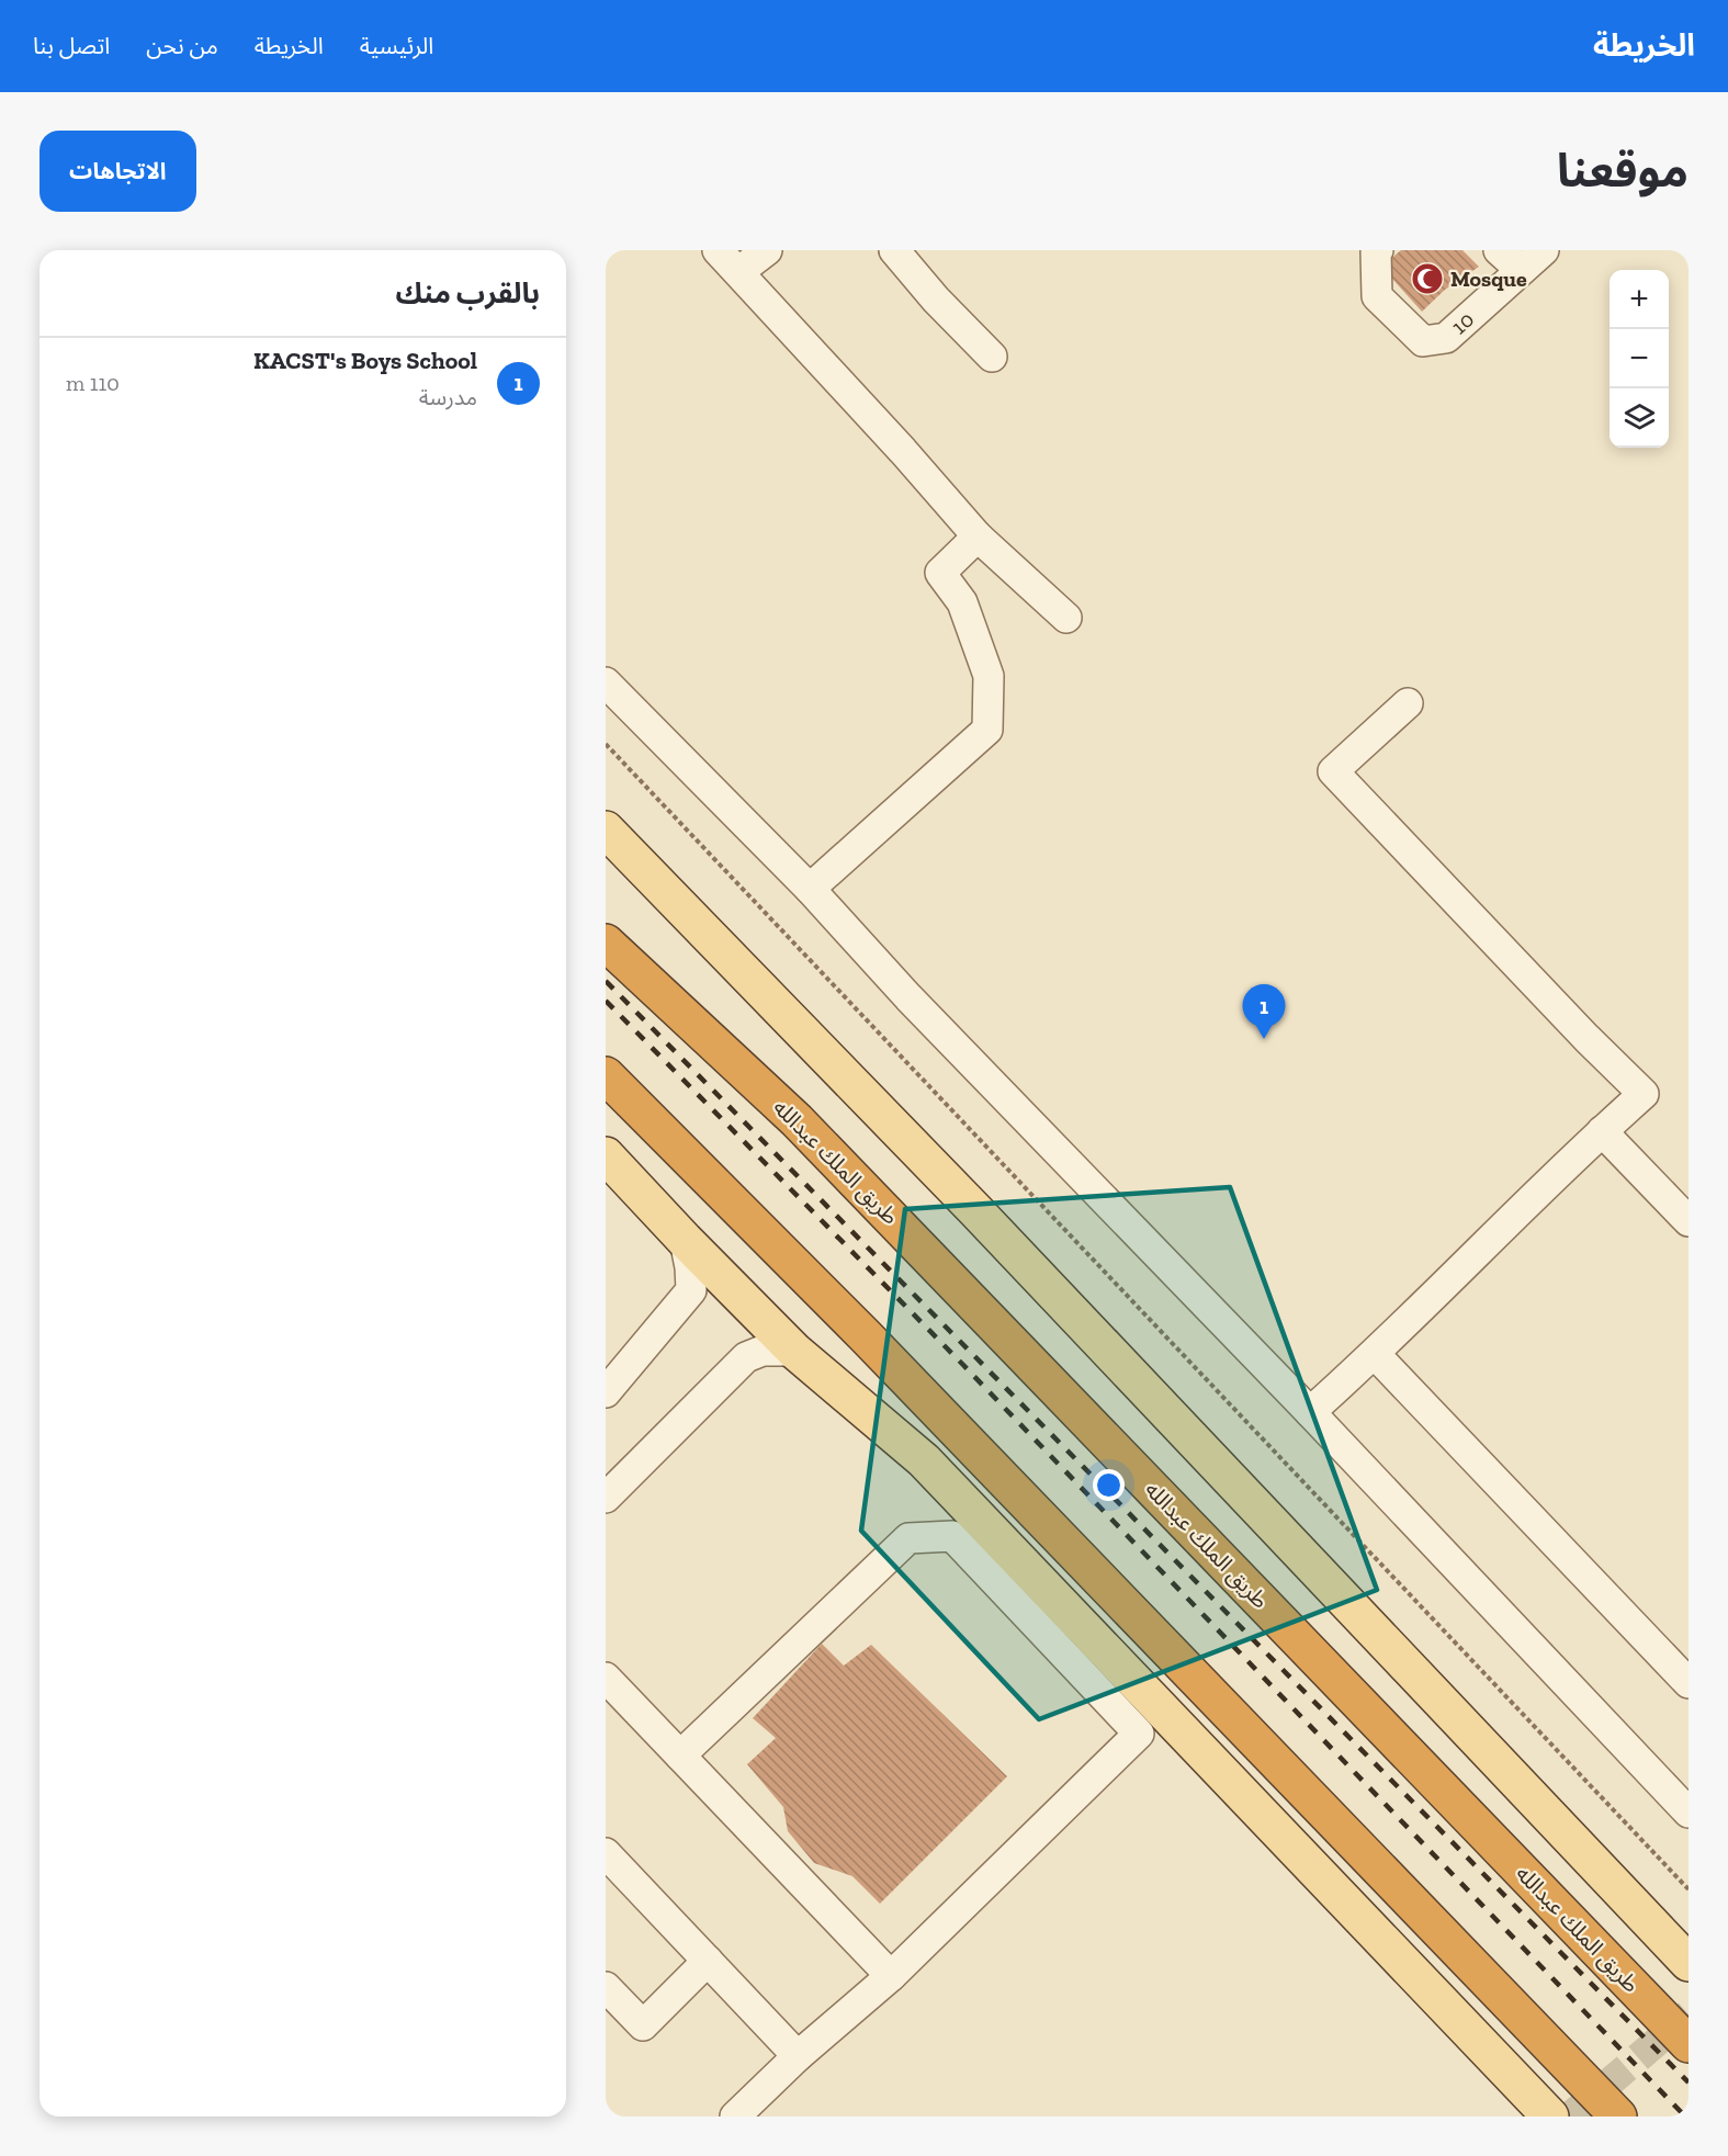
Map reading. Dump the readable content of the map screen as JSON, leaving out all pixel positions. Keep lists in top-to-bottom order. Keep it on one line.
{"streets":{"highway":["طريق الملك عبدالله"],"street":["10"]},"places":{"mosque":["Mosque"]},"page":{"header":"الخريطة","nav":["الرئيسية","الخريطة","من نحن","اتصل بنا"],"title":"موقعنا","buttons":"الاتجاهات","heading":"بالقرب منك","map_buttons":["+","−"],"list":[{"mark":"1","name":"KACST's Boys School","note":"مدرسة","value":"110 m"}],"pins":"1"}}
